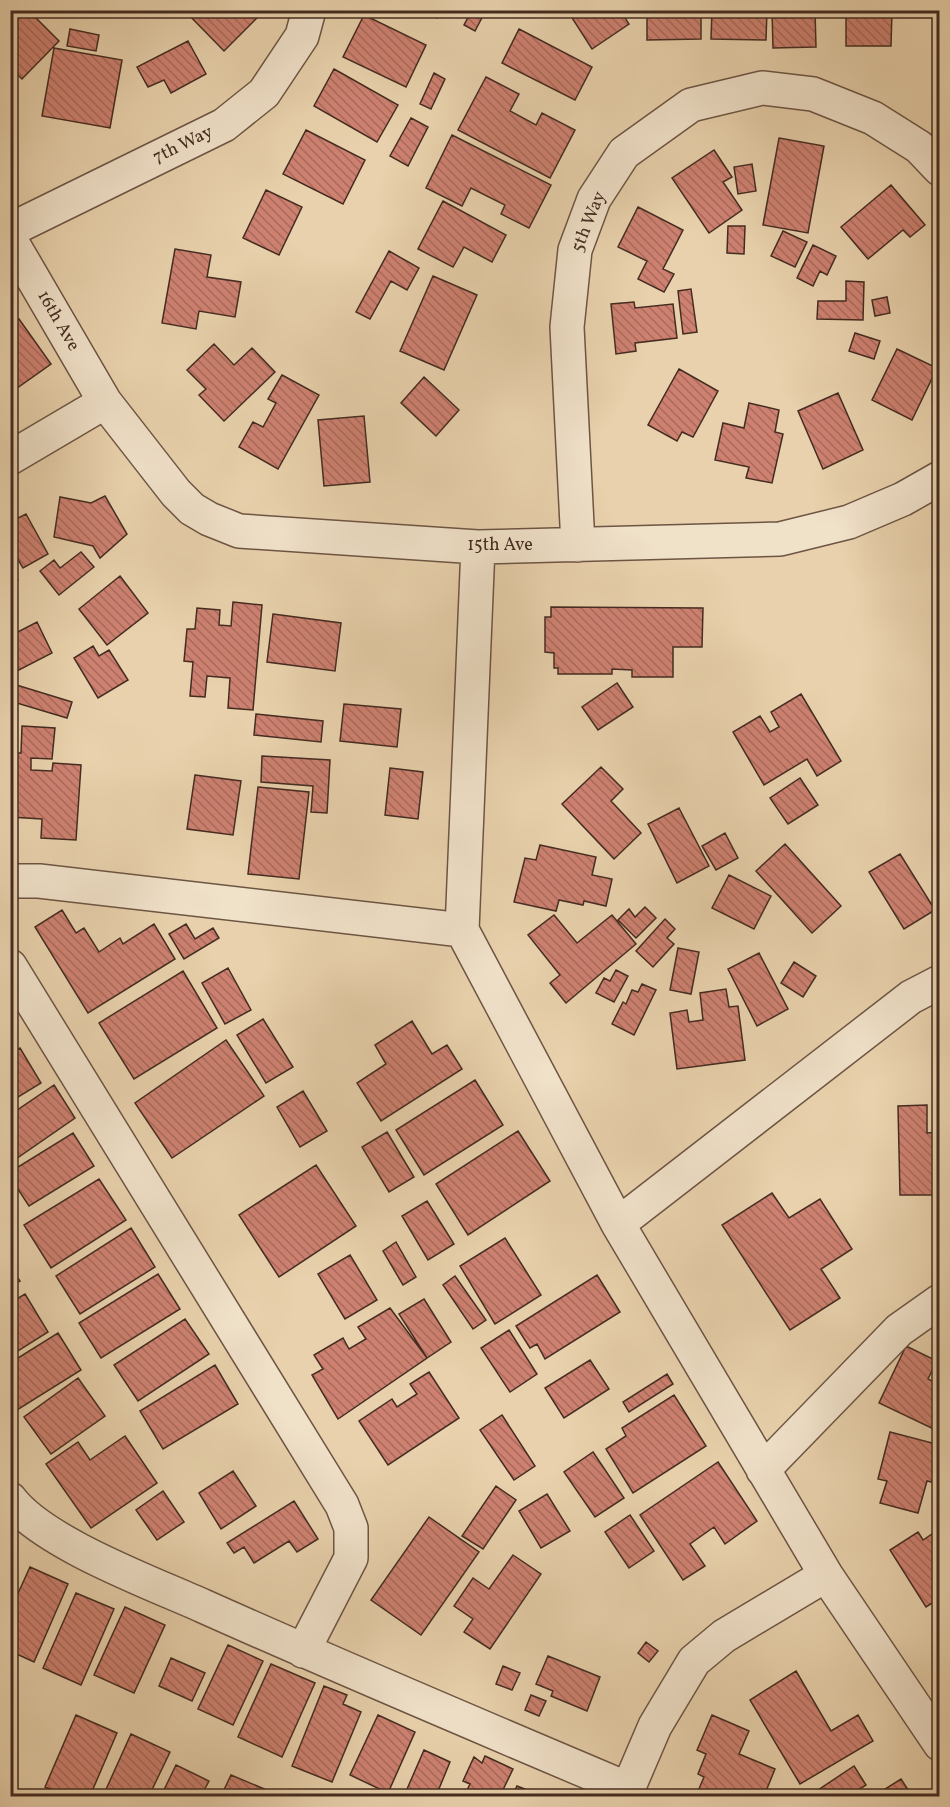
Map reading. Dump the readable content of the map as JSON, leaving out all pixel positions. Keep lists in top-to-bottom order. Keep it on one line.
{"streets":{"street":["7th Way","5th Way","16th Ave","15th Ave"]},"crossings":[["5th Way","15th Ave"],["16th Ave","15th Ave"]]}
